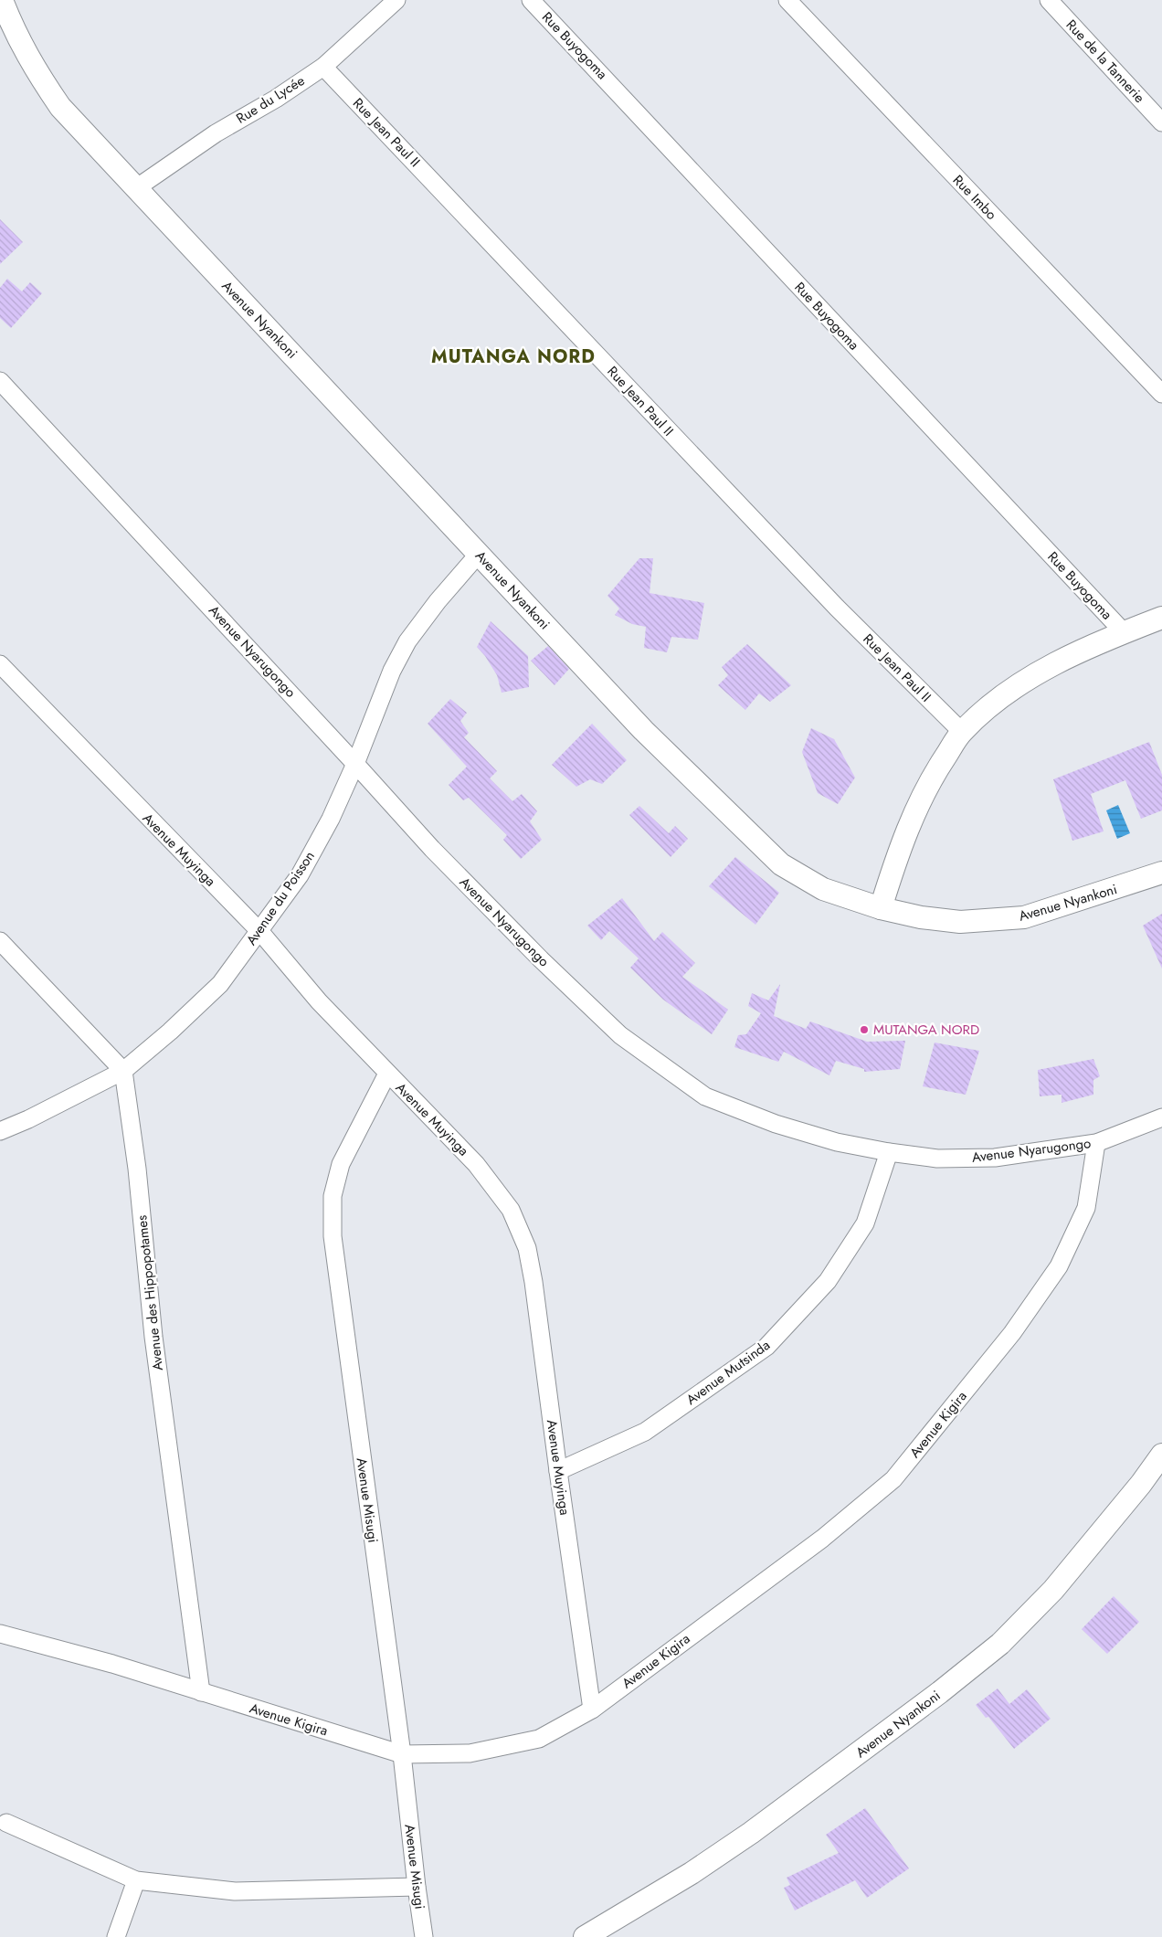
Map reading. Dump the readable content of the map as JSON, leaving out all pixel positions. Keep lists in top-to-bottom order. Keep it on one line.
{"streets":{"street":["Rue Buyogoma","Rue de la Tannerie","Rue du Lycée","Rue Jean Paul II","Rue Imbo","Avenue Nyankoni","Avenue Nyarugongo","Avenue Muyinga","Avenue du Poisson","Avenue des Hippopotames","Avenue Mutsinda","Avenue Kigira","Avenue Misugi"]},"crossings":[["Rue du Lycée","Rue Jean Paul II"],["Rue du Lycée","Avenue Nyankoni"],["Avenue Nyankoni","Avenue du Poisson"],["Avenue Nyarugongo","Avenue du Poisson"],["Avenue Nyarugongo","Avenue Mutsinda"],["Avenue Nyarugongo","Avenue Kigira"],["Avenue Muyinga","Avenue du Poisson"],["Avenue Muyinga","Avenue Mutsinda"],["Avenue Muyinga","Avenue Kigira"],["Avenue Muyinga","Avenue Misugi"],["Avenue du Poisson","Avenue des Hippopotames"],["Avenue des Hippopotames","Avenue Kigira"],["Avenue Kigira","Avenue Misugi"]],"districts":["MUTANGA NORD"],"places":["MUTANGA NORD"]}
